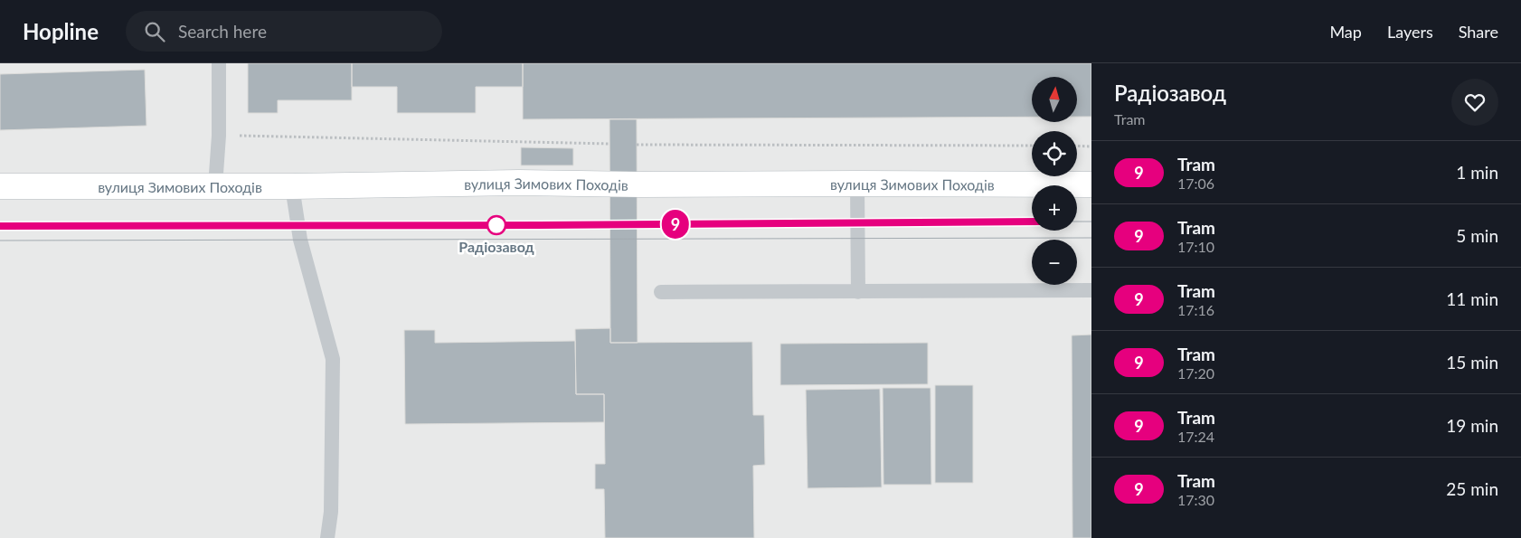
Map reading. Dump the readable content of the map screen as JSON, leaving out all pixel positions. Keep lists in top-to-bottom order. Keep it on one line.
{"streets":{"main road":["вулиця Зимових Походів"]},"places":["Радіозавод"],"lines":["tram line 9"],"north":"top","page":{"header":"Hopline","search":"Search here","nav":["Map","Layers","Share"],"on_map":"9","heading":["Радіозавод","Tram"],"map_buttons":["+","−"],"list":[{"mark":"9","name":"Tram","note":"17:06","value":"1 min"},{"mark":"9","name":"Tram","note":"17:10","value":"5 min"},{"mark":"9","name":"Tram","note":"17:16","value":"11 min"},{"mark":"9","name":"Tram","note":"17:20","value":"15 min"},{"mark":"9","name":"Tram","note":"17:24","value":"19 min"},{"mark":"9","name":"Tram","note":"17:30","value":"25 min"}]}}
